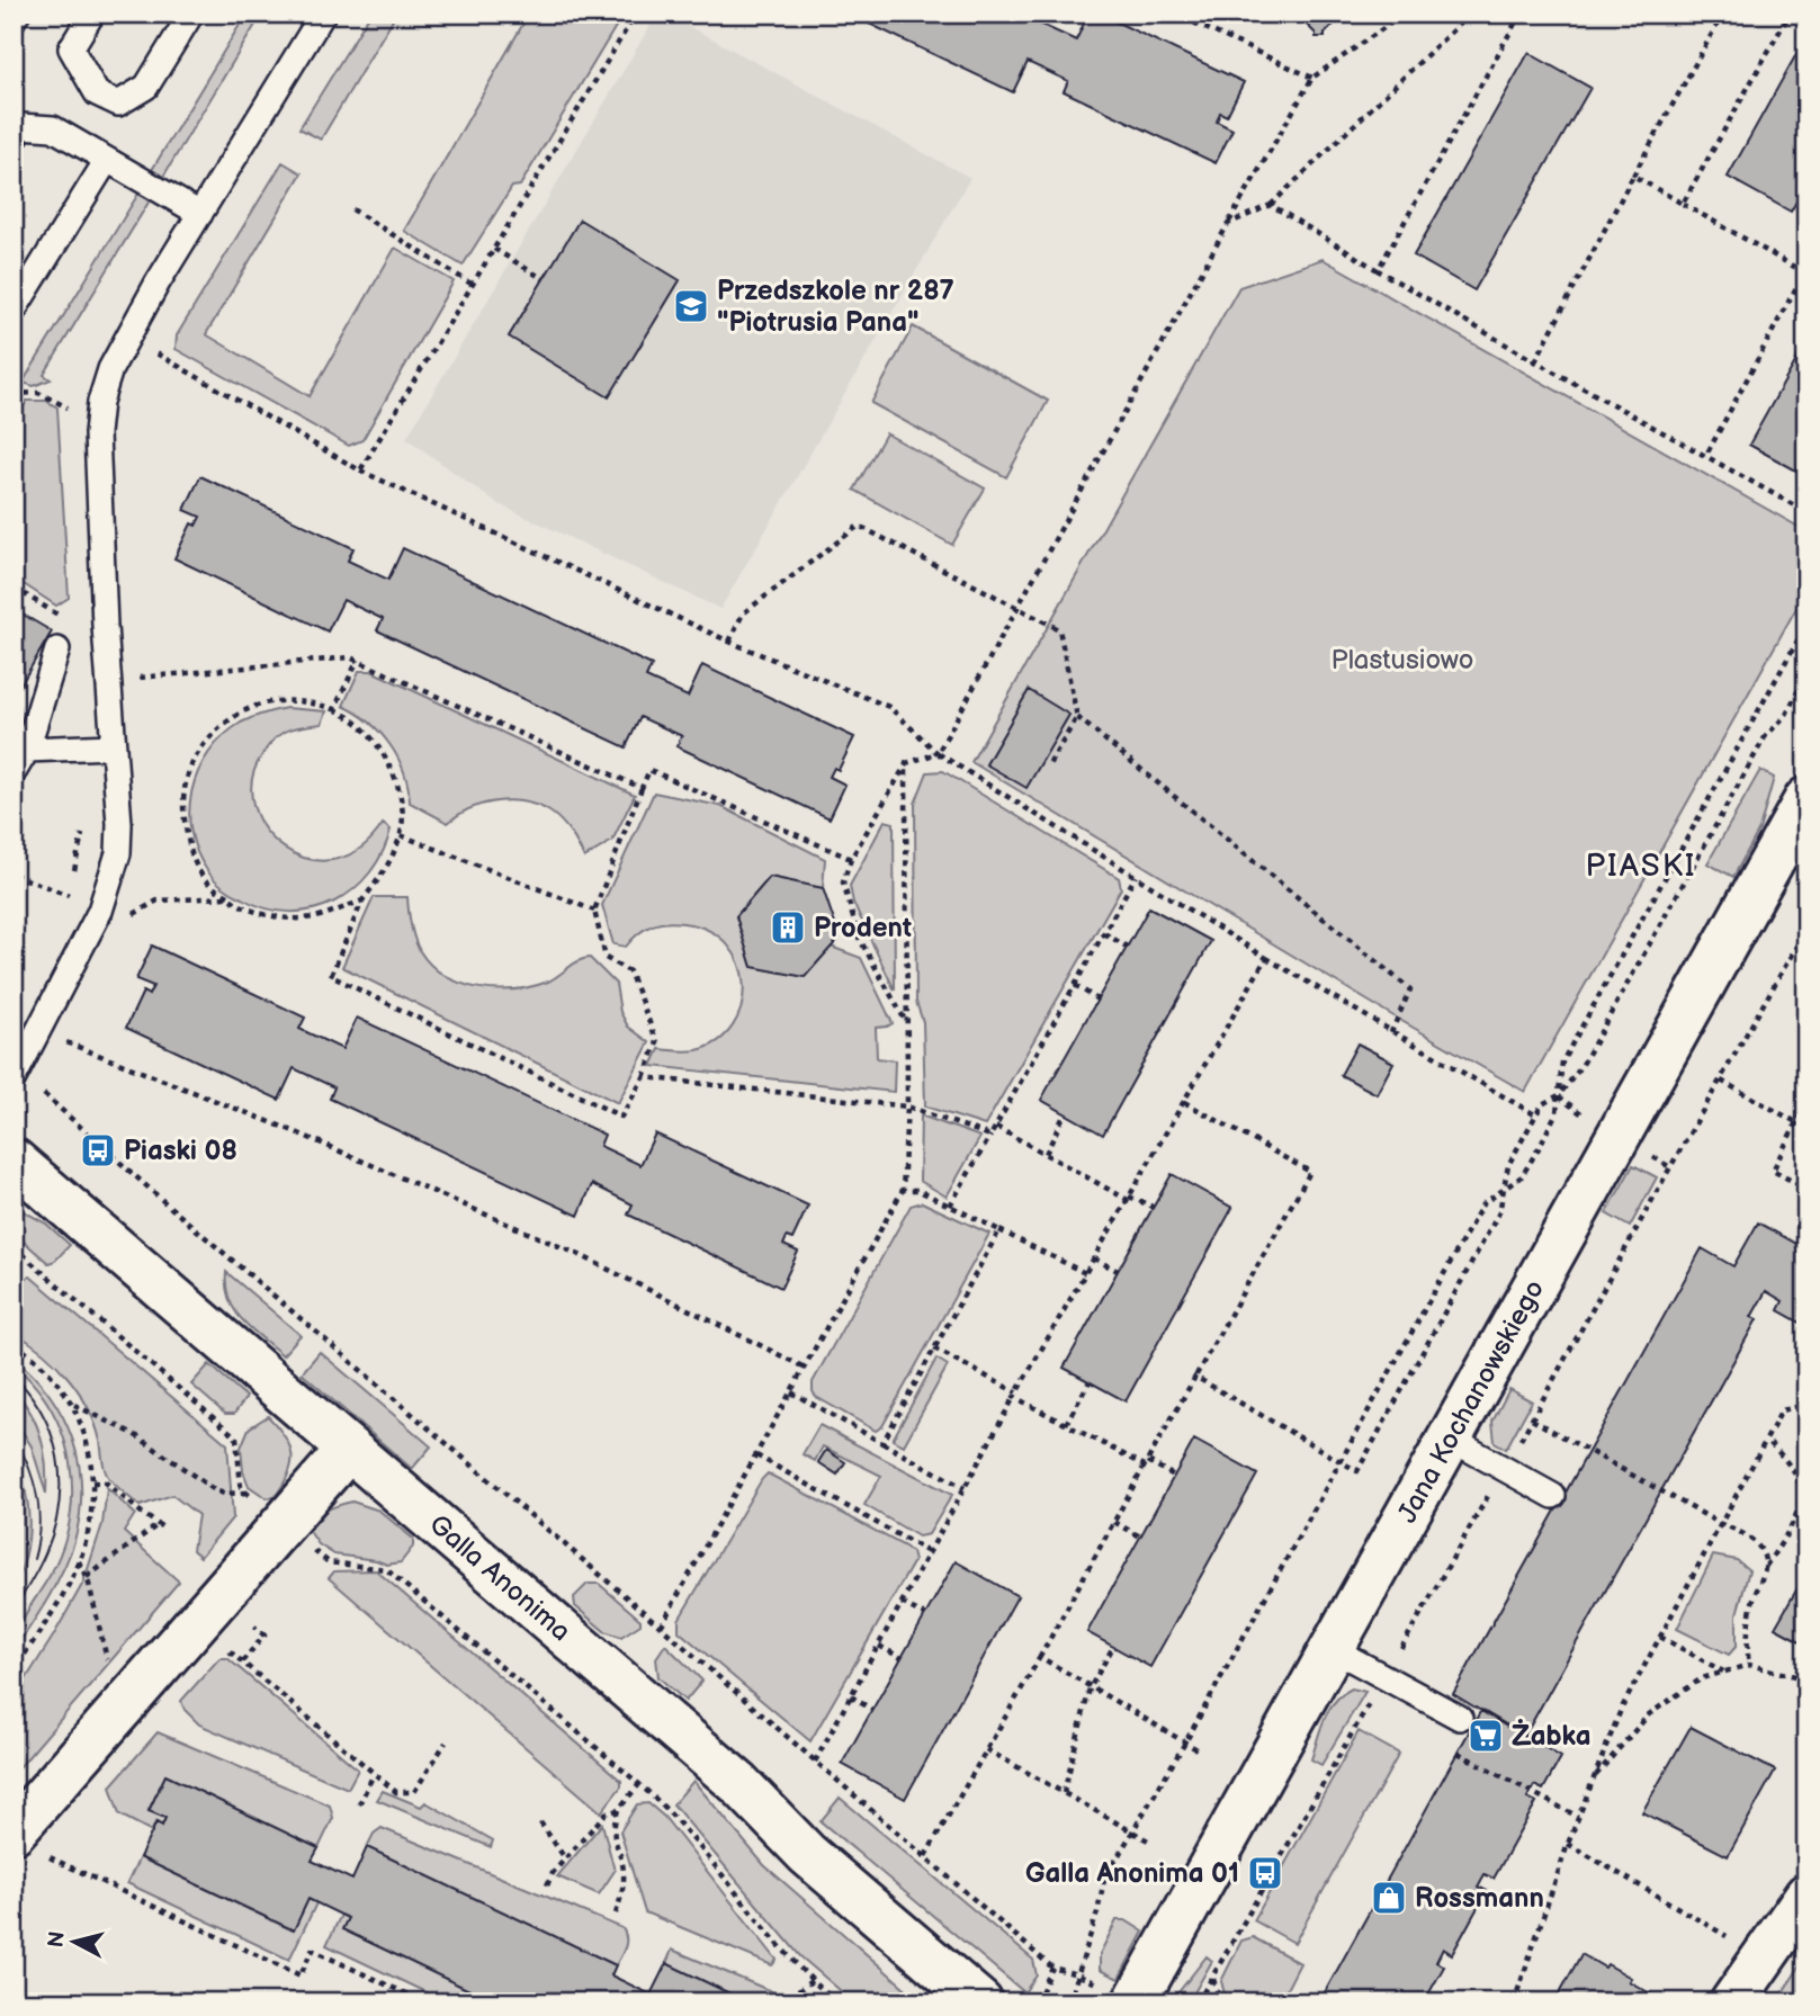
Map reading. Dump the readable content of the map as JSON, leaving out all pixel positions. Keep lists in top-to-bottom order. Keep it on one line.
{"streets":{"street":["Jana Kochanowskiego","Galla Anonima"]},"districts":["PIASKI"],"parks":["Plastusiowo"],"places":{"school or university":["Przedszkole nr 287 \"Piotrusia Pana\""],"building":["Prodent"],"bus stop":["Piaski 08","Galla Anonima 01"],"supermarket":["Żabka"],"shop":["Rossmann"]},"north":"left"}
